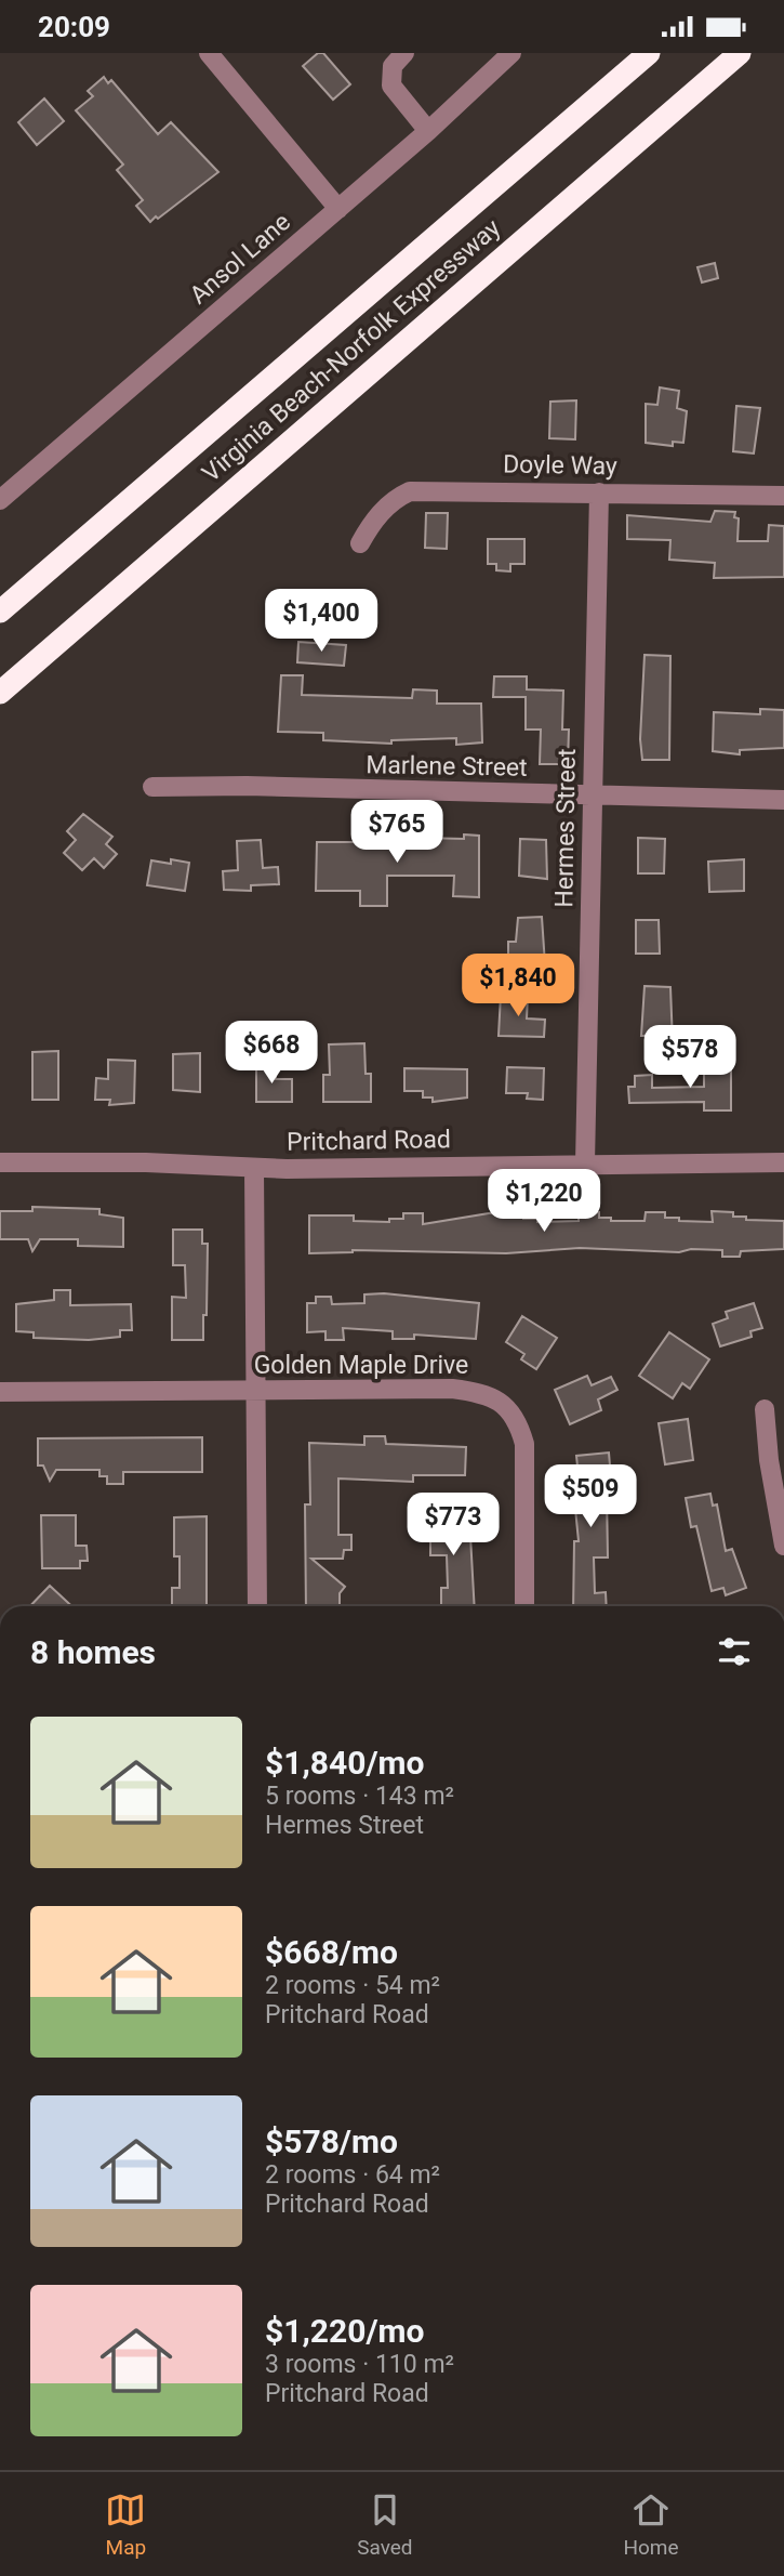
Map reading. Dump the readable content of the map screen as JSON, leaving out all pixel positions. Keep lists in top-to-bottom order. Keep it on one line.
{"streets":{"highway":["Virginia Beach-Norfolk Expressway"],"street":["Ansol Lane","Doyle Way","Marlene Street","Hermes Street","Pritchard Road","Golden Maple Drive"]},"crossings":[["Doyle Way","Hermes Street"],["Marlene Street","Hermes Street"],["Hermes Street","Pritchard Road"]],"page":{"status":"20:09","price":["$1,400","$765","$1,840","$668","$578","$1,220","$509","$773"],"heading":"8 homes","list":[{"name":"$1,840/mo","note":"5 rooms · 143 m² · Hermes Street"},{"name":"$668/mo","note":"2 rooms · 54 m² · Pritchard Road"},{"name":"$578/mo","note":"2 rooms · 64 m² · Pritchard Road"},{"name":"$1,220/mo","note":"3 rooms · 110 m² · Pritchard Road"}],"tabs":["Map","Saved","Home"]}}
